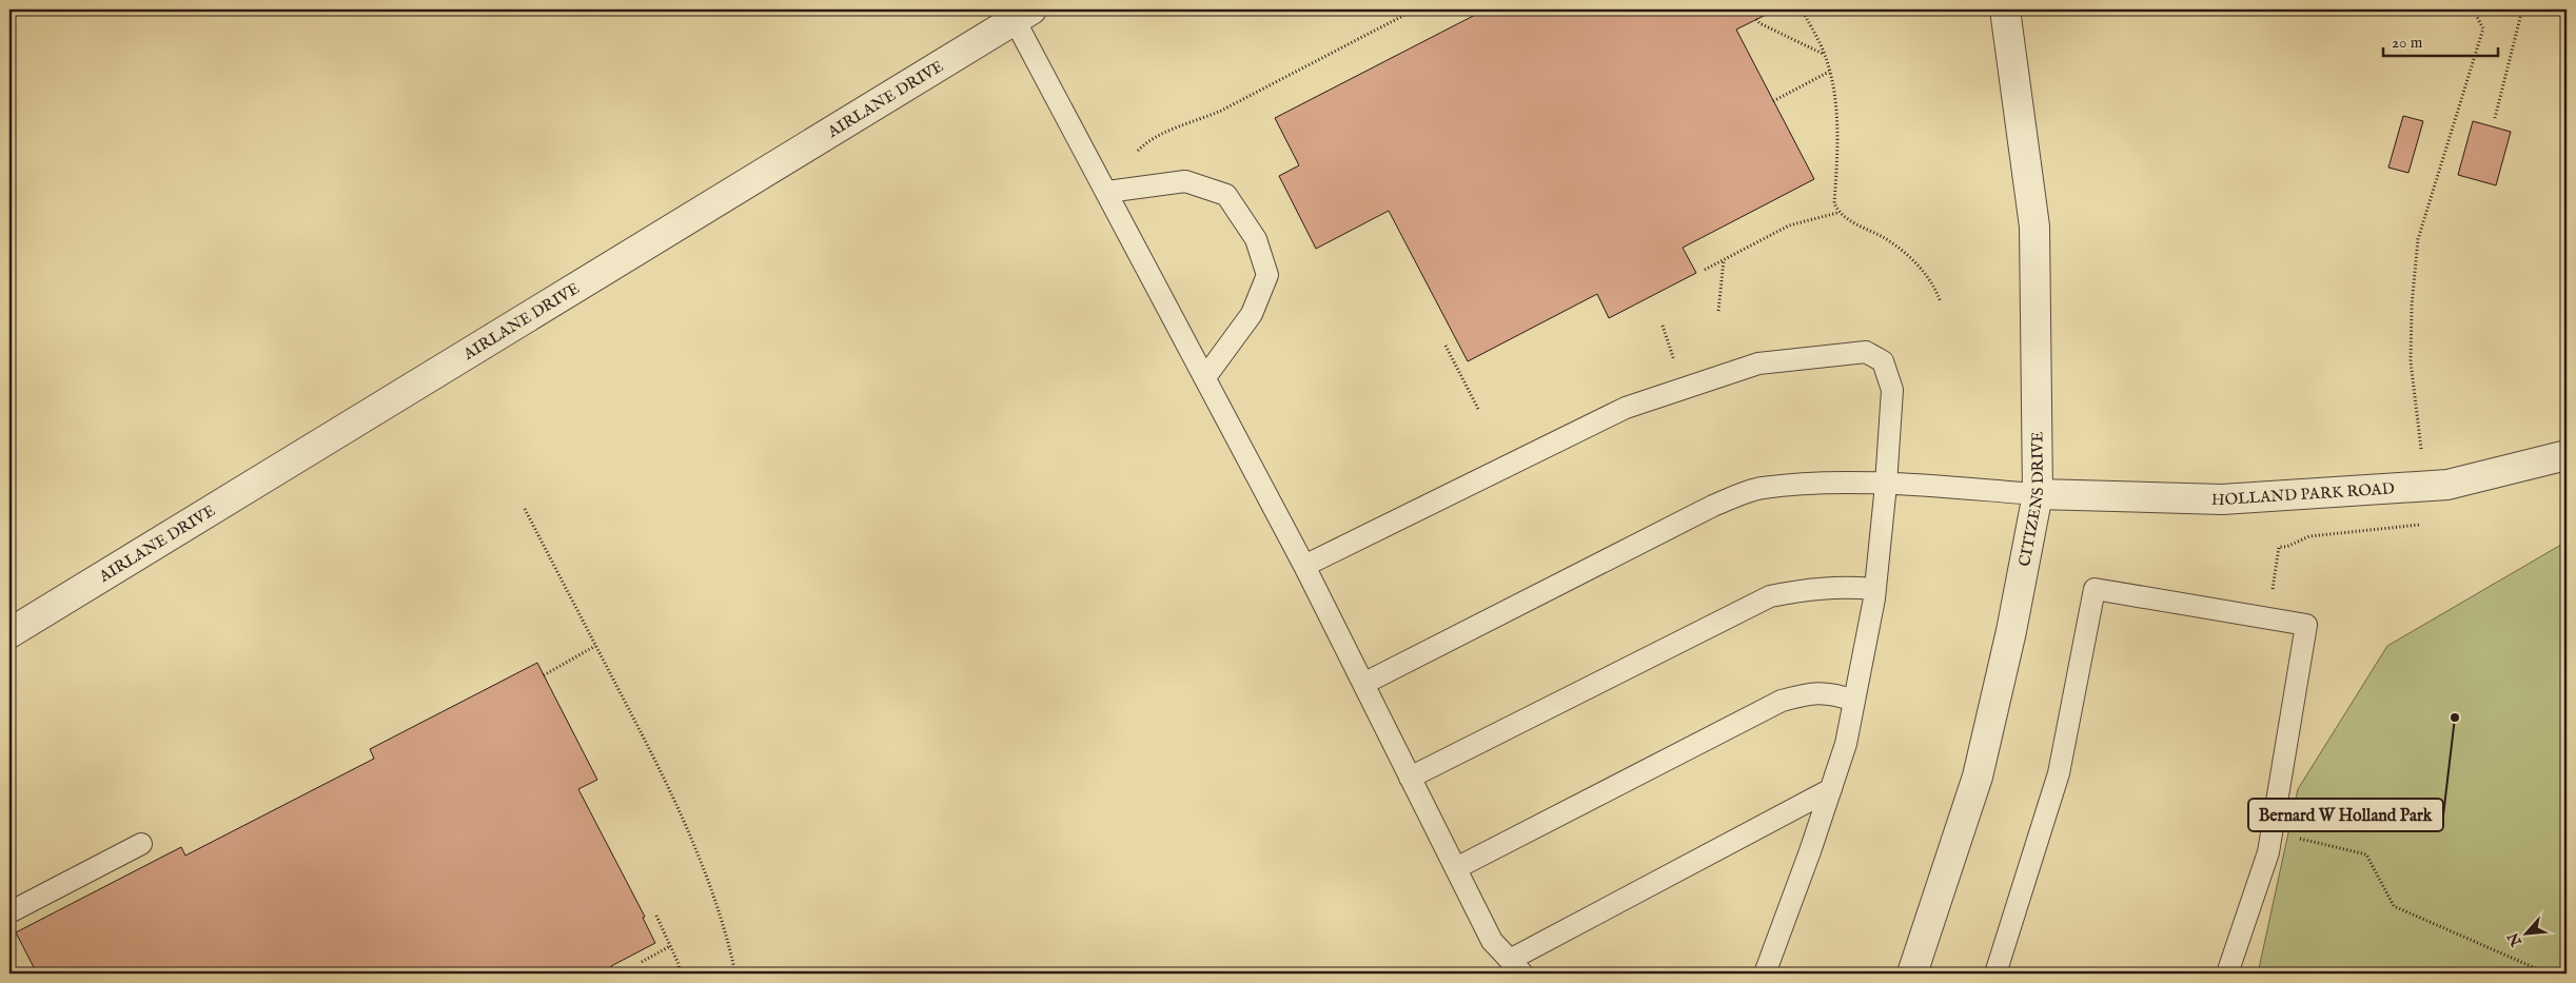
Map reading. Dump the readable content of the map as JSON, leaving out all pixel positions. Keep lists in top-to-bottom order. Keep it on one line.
{"streets":{"street":["AIRLANE DRIVE","HOLLAND PARK ROAD","CITIZENS DRIVE"]},"crossings":[["HOLLAND PARK ROAD","CITIZENS DRIVE"]],"places":["Bernard W Holland Park"],"scale_bar":"20 m","north":"bottom left"}
